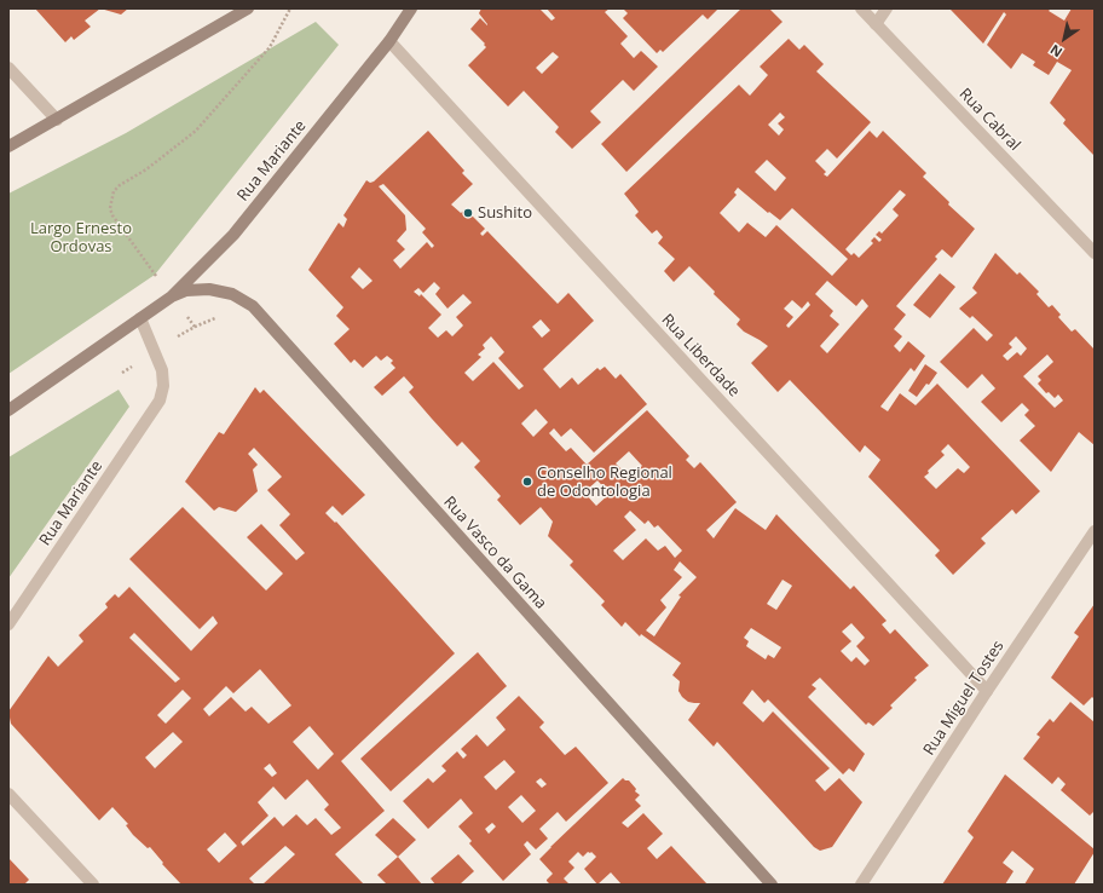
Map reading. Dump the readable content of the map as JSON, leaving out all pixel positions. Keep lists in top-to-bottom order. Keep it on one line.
{"streets":{"main road":["Rua Mariante","Rua Vasco da Gama"],"street":["Rua Cabral","Rua Liberdade","Rua Miguel Tostes"]},"crossings":[["Rua Mariante","Rua Liberdade"],["Rua Mariante","Rua Vasco da Gama"],["Rua Liberdade","Rua Miguel Tostes"]],"parks":["Largo Ernesto Ordovas"],"places":["Sushito","Conselho Regional de Odontologia"],"north":"bottom left"}
